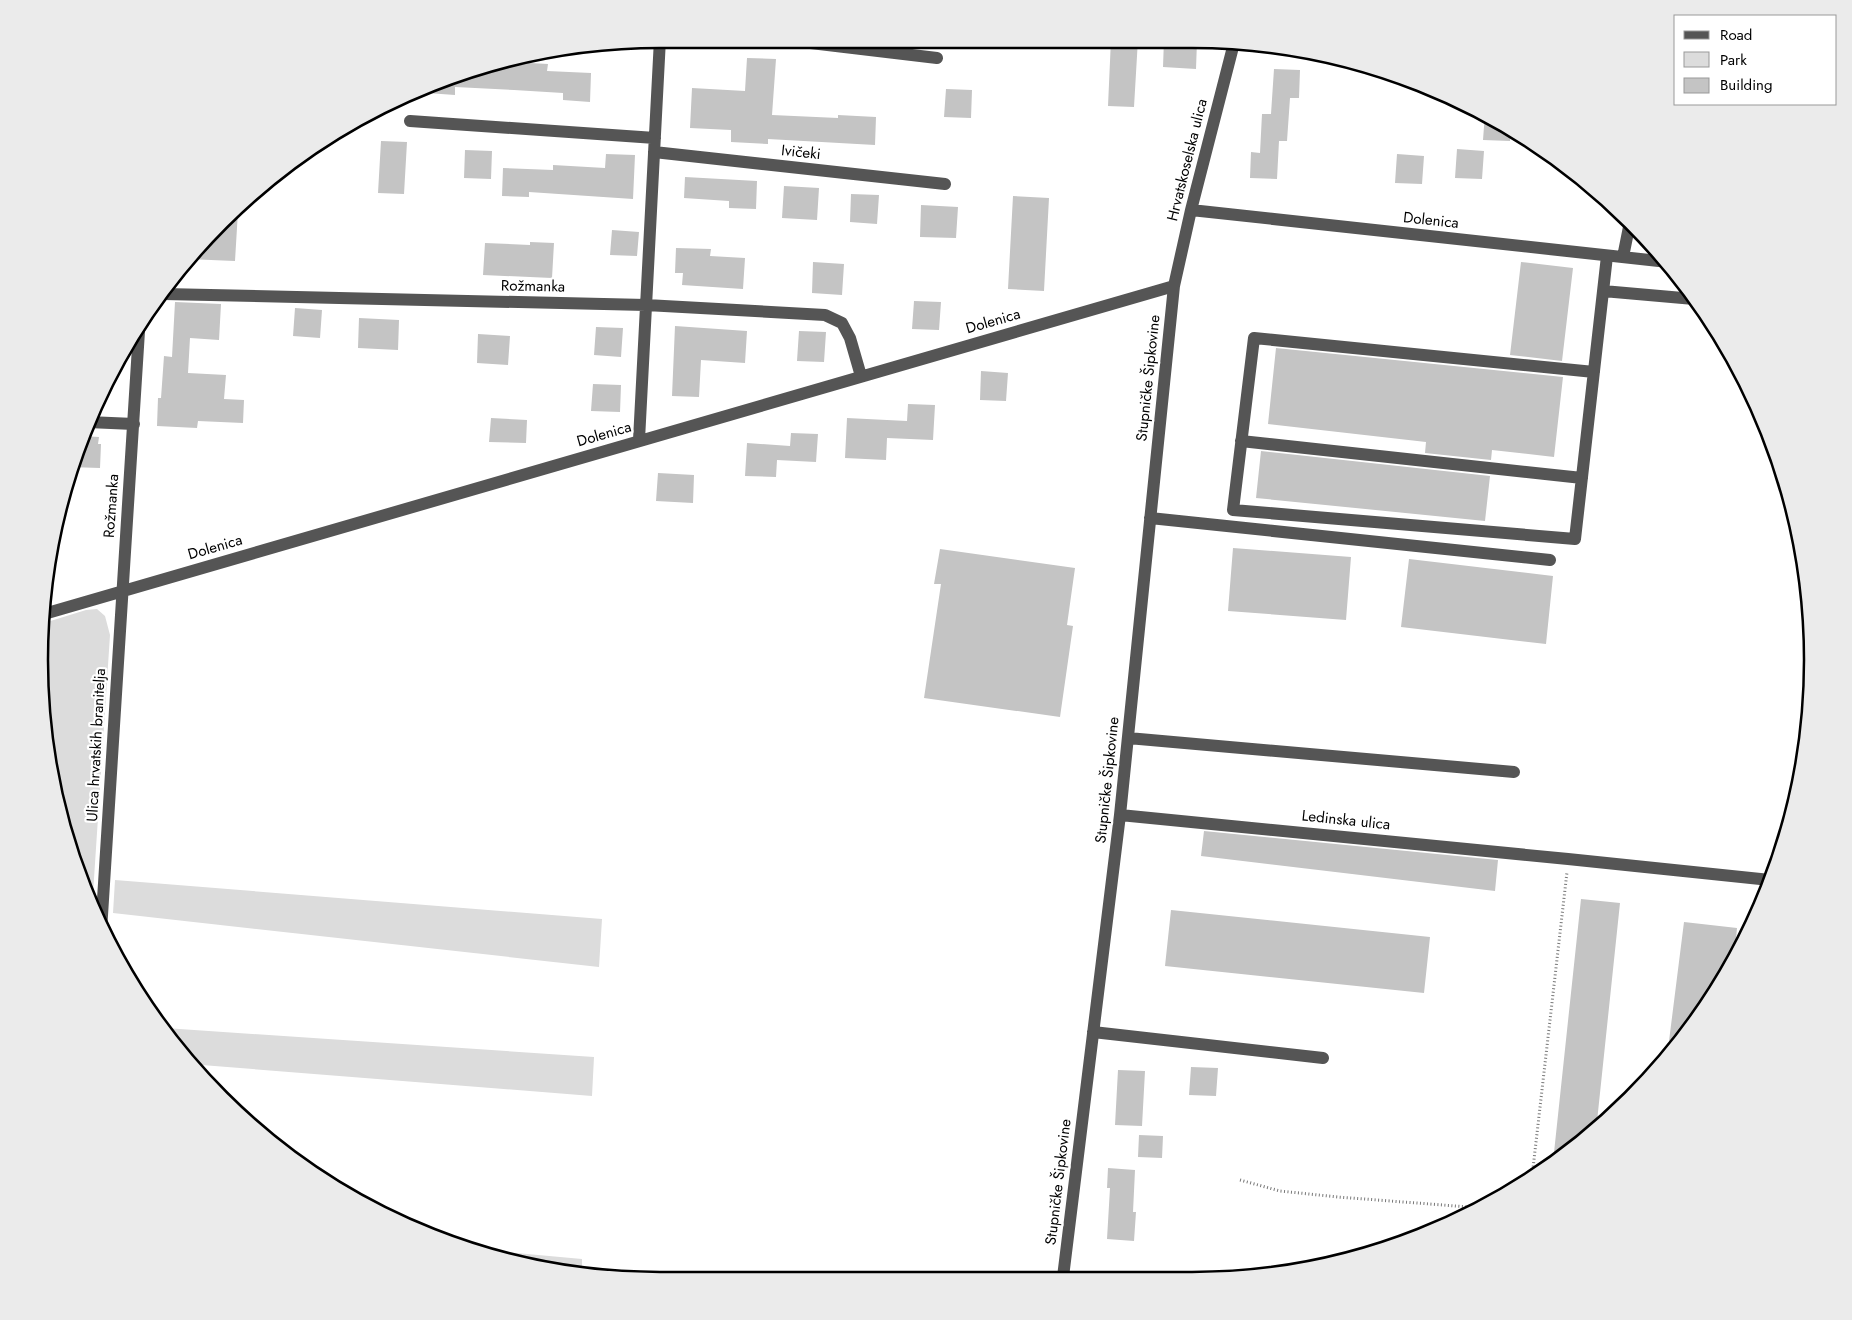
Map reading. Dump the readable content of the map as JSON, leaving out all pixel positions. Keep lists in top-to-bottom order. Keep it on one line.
{"streets":{"street":["Ivičeki","Hrvatskoselska ulica","Dolenica","Rožmanka","Stupničke Šipkovine","Ulica hrvatskih branitelja","Ledinska ulica"]},"crossings":[["Hrvatskoselska ulica","Dolenica"],["Hrvatskoselska ulica","Stupničke Šipkovine"],["Dolenica","Rožmanka"],["Dolenica","Stupničke Šipkovine"],["Dolenica","Ulica hrvatskih branitelja"],["Rožmanka","Ulica hrvatskih branitelja"],["Stupničke Šipkovine","Ledinska ulica"]],"legend":["Road","Park","Building"]}
